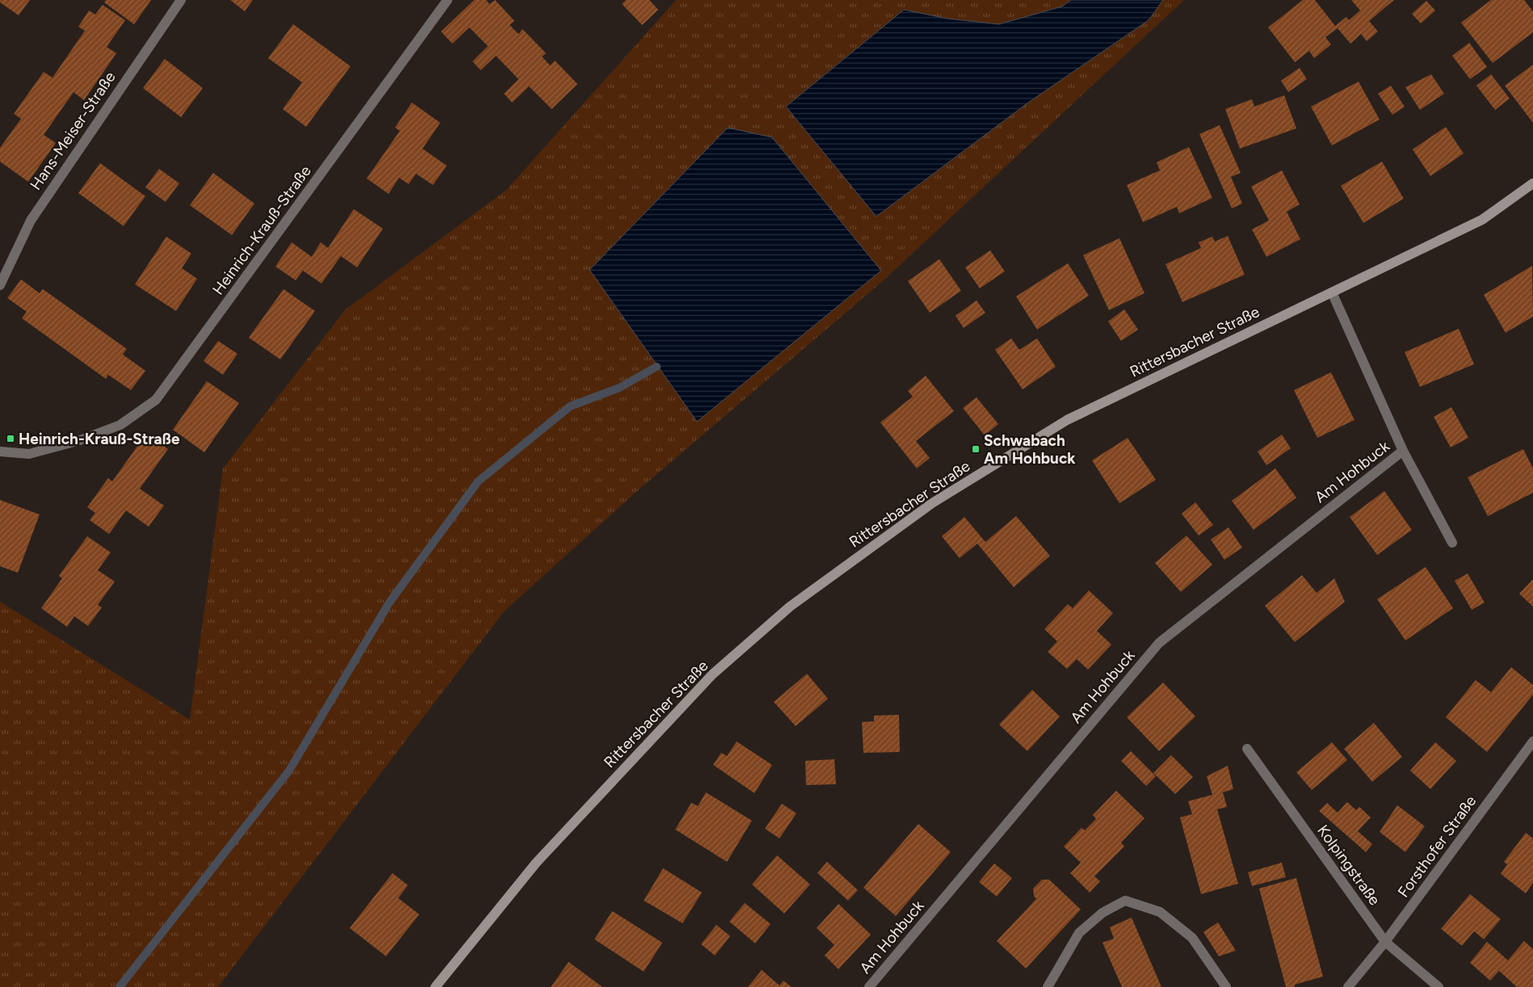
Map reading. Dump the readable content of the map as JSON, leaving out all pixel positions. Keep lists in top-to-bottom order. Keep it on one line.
{"streets":{"main road":["Rittersbacher Straße"],"street":["Hans-Meiser-Straße","Heinrich-Krauß-Straße","Am Hohbuck","Forsthofer Straße","Kolpingstraße"]},"crossings":[["Rittersbacher Straße","Am Hohbuck"],["Forsthofer Straße","Kolpingstraße"]],"places":{"transit":["Heinrich-Krauß-Straße","Schwabach Am Hohbuck"]}}
